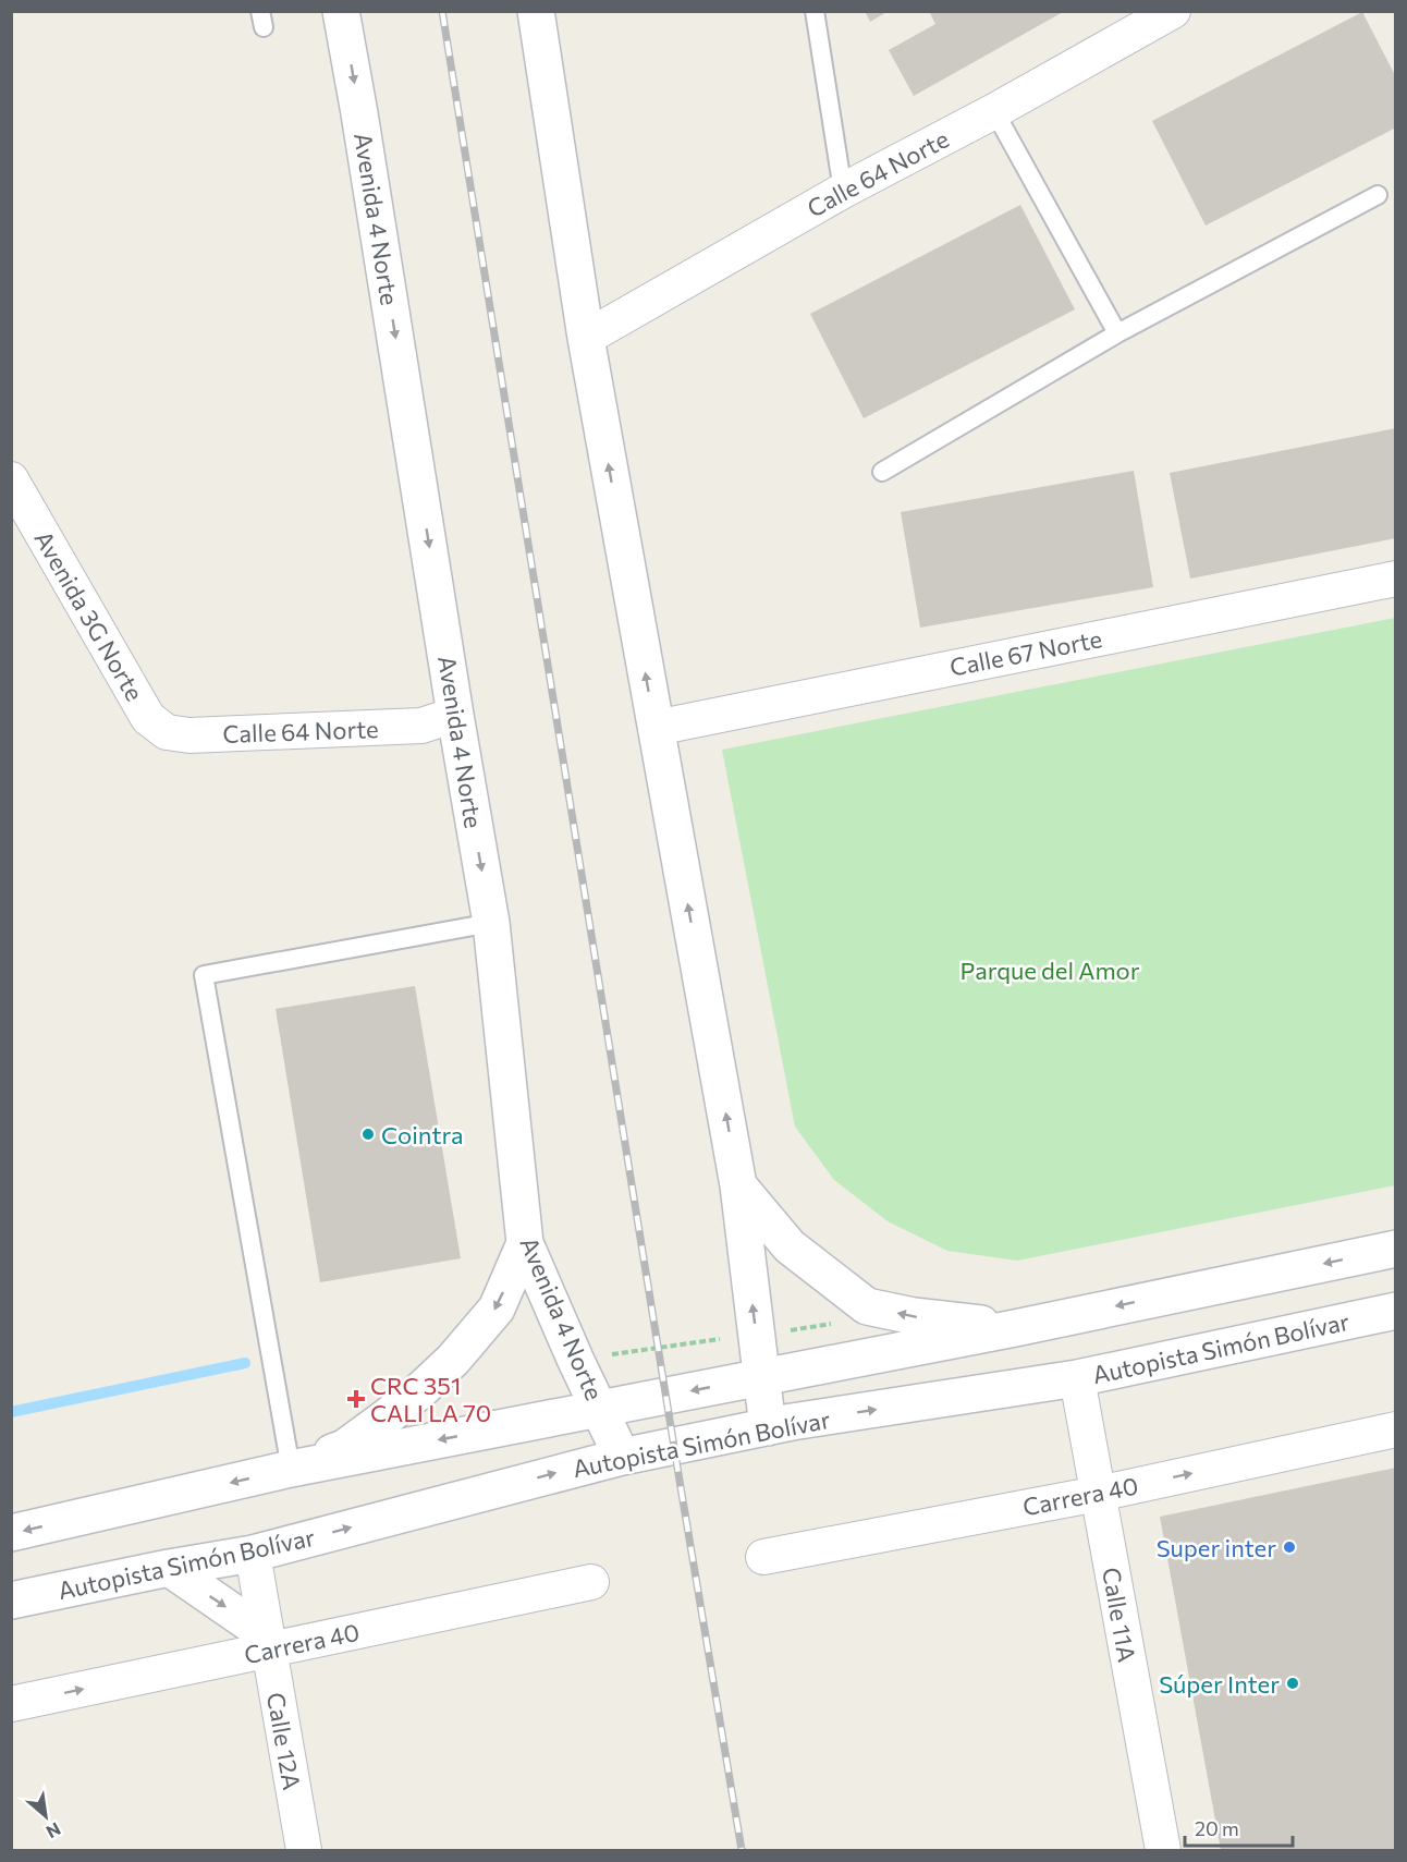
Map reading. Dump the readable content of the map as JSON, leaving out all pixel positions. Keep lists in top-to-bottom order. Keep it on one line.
{"streets":{"main road":["Avenida 4 Norte","Autopista Simón Bolívar"],"street":["Calle 64 Norte","Avenida 3G Norte","Calle 67 Norte","Carrera 40","Calle 11A","Calle 12A"]},"crossings":[["Calle 64 Norte","Avenida 4 Norte"],["Calle 64 Norte","Avenida 3G Norte"],["Avenida 4 Norte","Autopista Simón Bolívar"],["Autopista Simón Bolívar","Calle 11A"],["Autopista Simón Bolívar","Calle 12A"],["Carrera 40","Calle 11A"],["Carrera 40","Calle 12A"]],"one_way":["Carrera 40"],"parks":["Parque del Amor"],"places":{"other":["Cointra","Super inter","Súper Inter"],"health":["CRC 351 CALI LA 70"]},"scale_bar":"20 m","north":"bottom right"}
